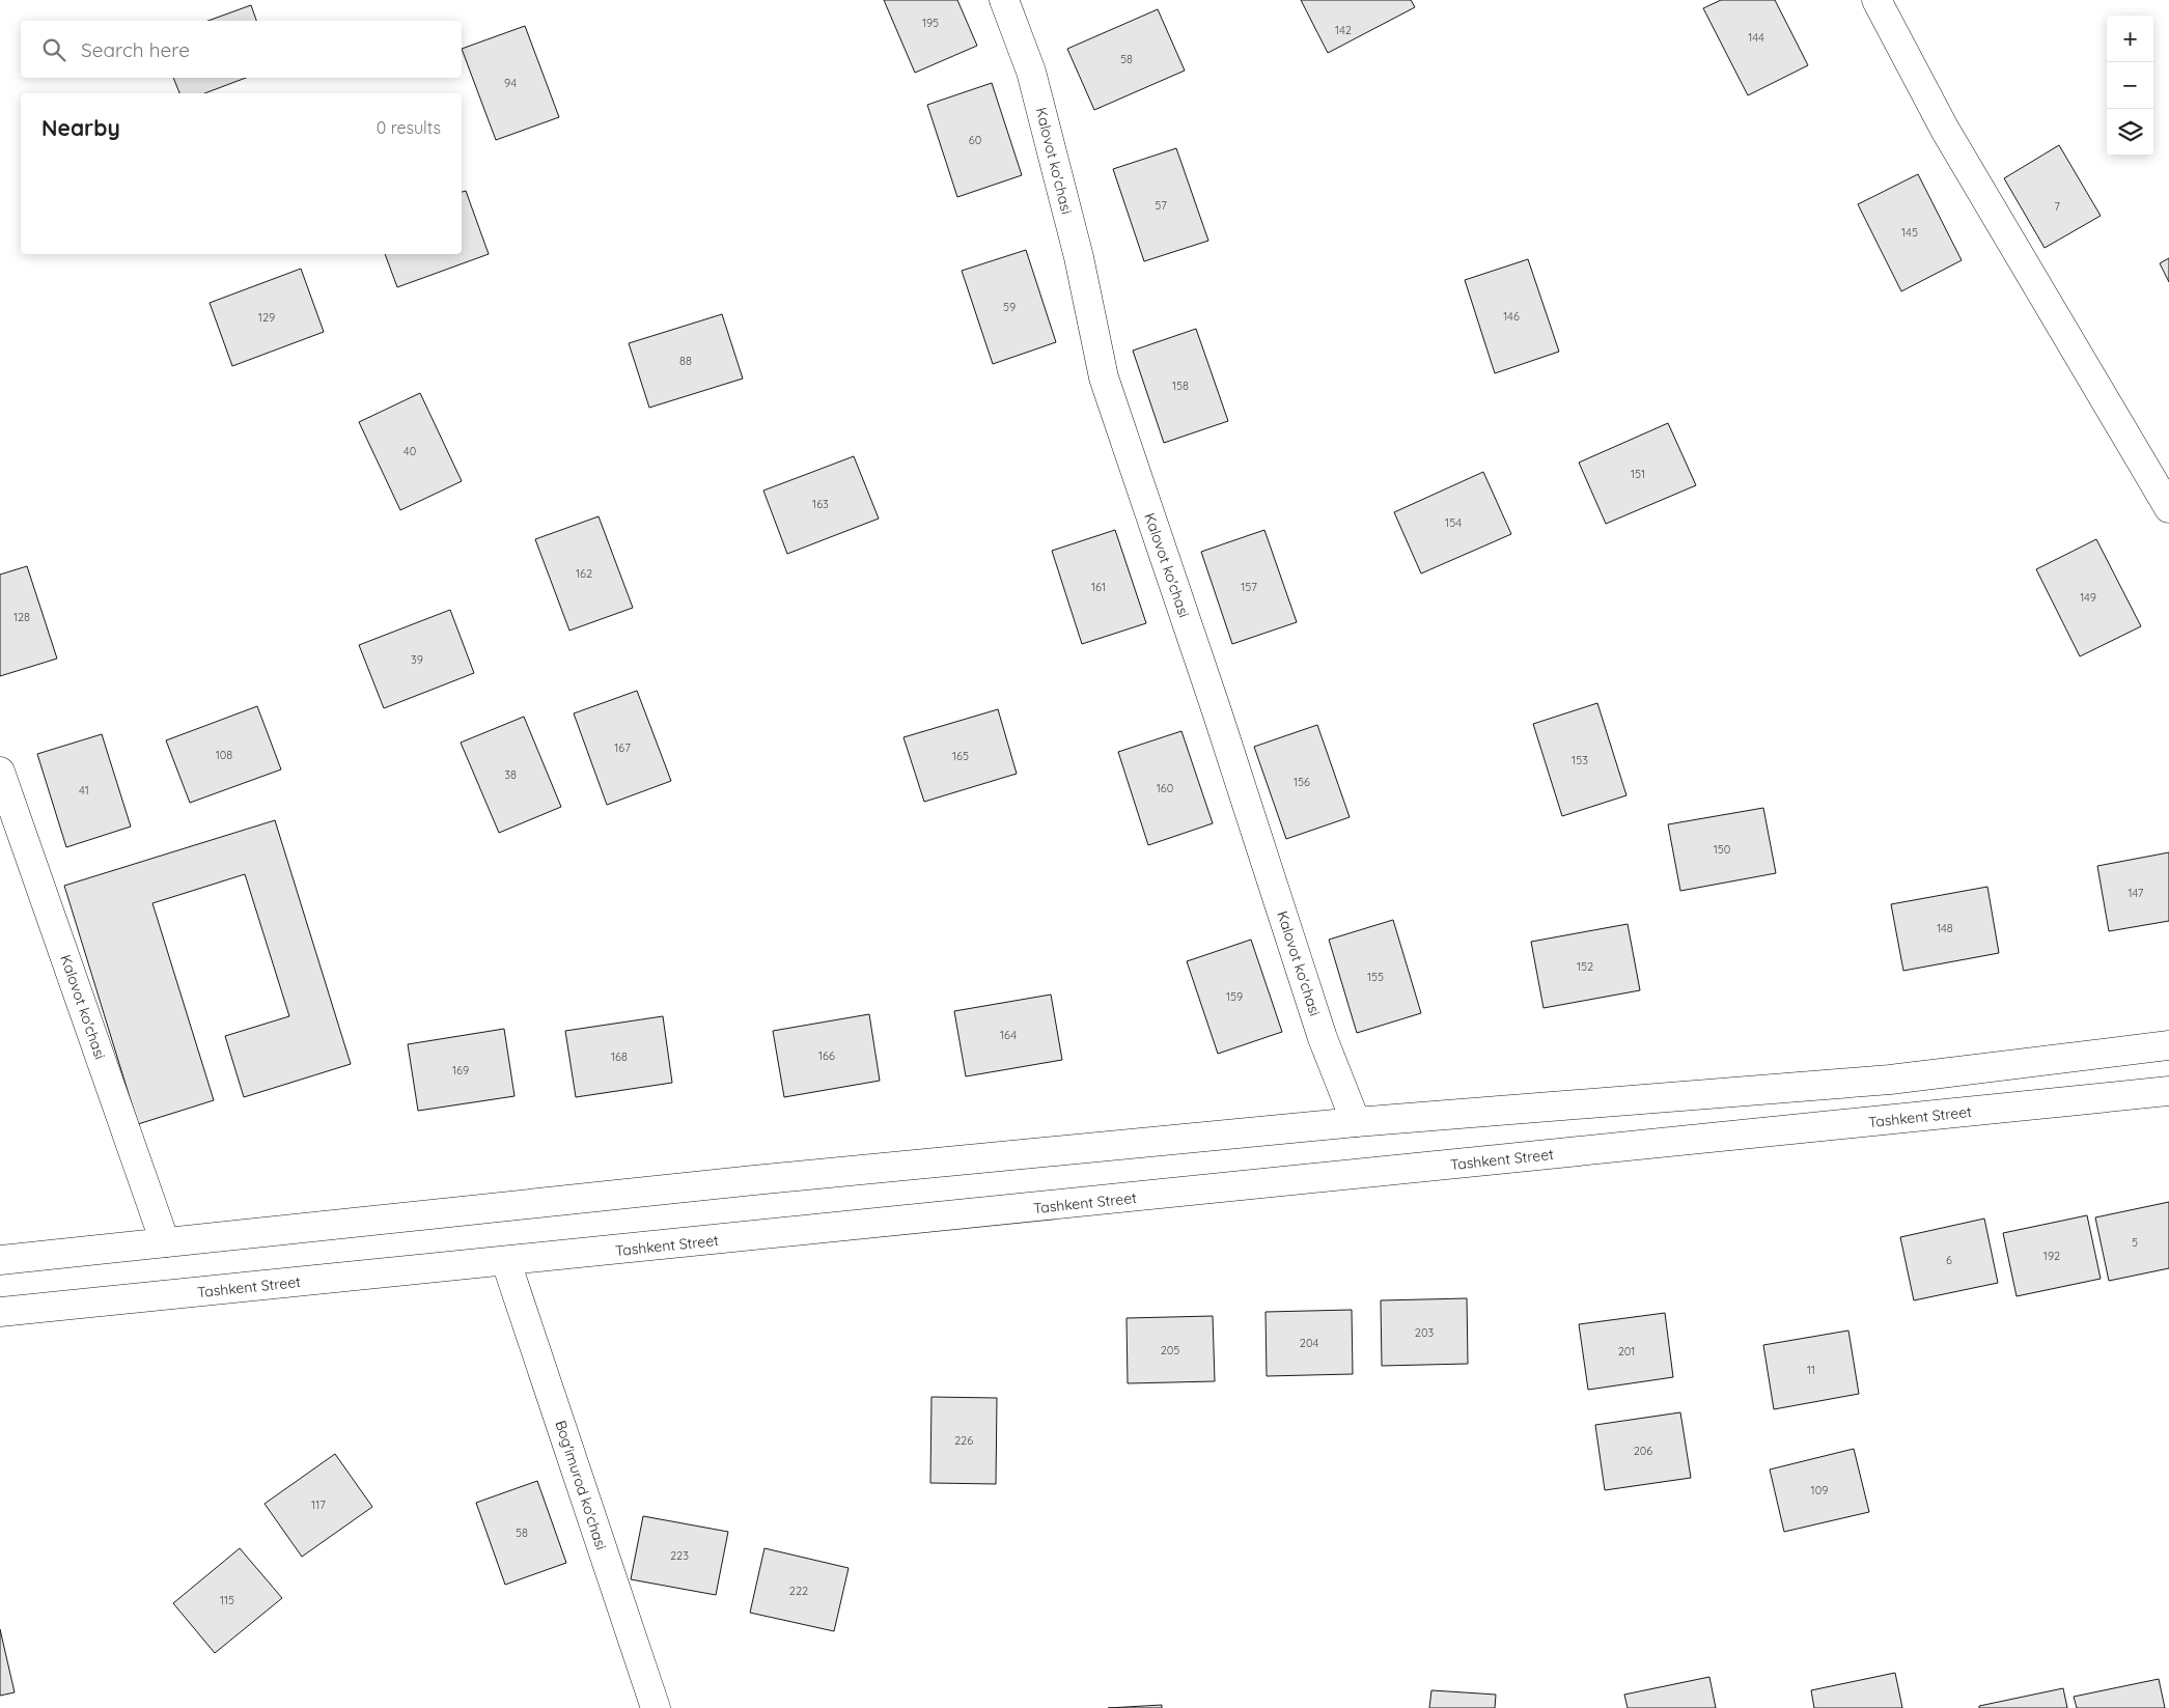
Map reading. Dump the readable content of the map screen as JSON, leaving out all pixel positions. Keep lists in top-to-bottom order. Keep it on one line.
{"streets":{"main road":["Kalovot ko'chasi","Tashkent Street","Bog'imurod ko'chasi"]},"crossings":[["Tashkent Street","Bog'imurod ko'chasi"]],"house_numbers":["195","142","144","58","94","60","57","7","145","59","146","129","88","158","40","151","163","154","162","161","157","149","128","39","167","108","165","153","38","156","160","41","150","147","148","152","155","159","164","166","168","169","5","192","6","203","204","205","201","11","226","206","109","117","58","223","222","115"],"page":{"map_buttons":["+","−"],"search":"Search here","heading":["Nearby","0 results"]}}
